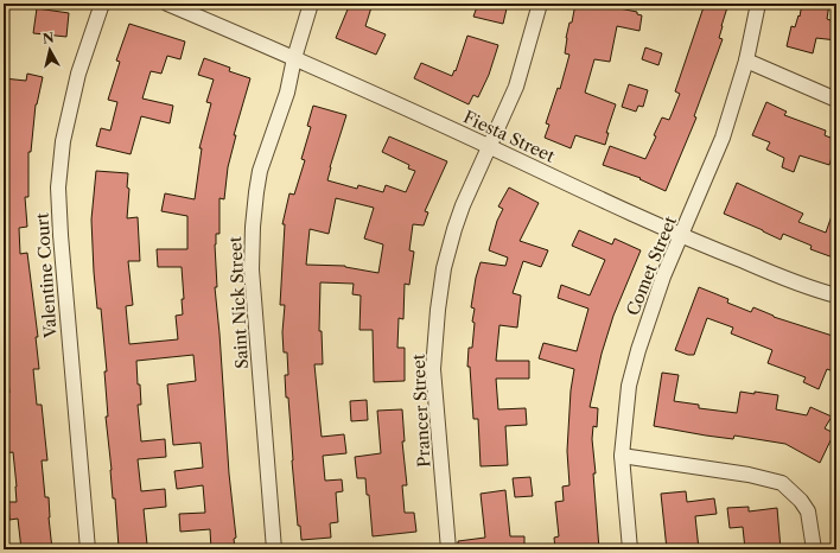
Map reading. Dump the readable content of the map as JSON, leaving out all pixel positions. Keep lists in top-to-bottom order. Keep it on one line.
{"streets":{"street":["Fiesta Street","Comet Street","Valentine Court","Saint Nick Street","Prancer Street"]},"crossings":[["Fiesta Street","Comet Street"],["Fiesta Street","Saint Nick Street"],["Fiesta Street","Prancer Street"]],"north":"top"}
